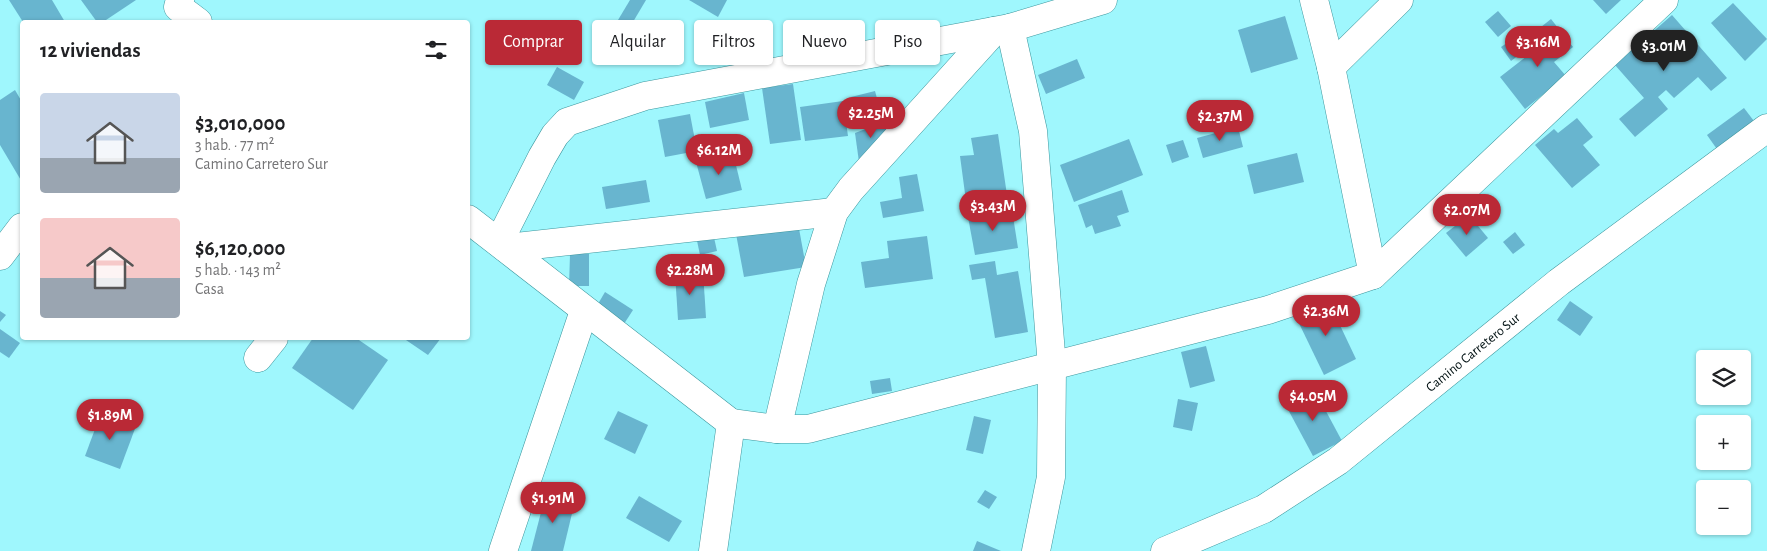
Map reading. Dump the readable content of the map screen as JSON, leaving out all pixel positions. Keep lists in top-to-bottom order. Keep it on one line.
{"streets":{"street":["Camino Carretero Sur"]},"page":{"chip":["Comprar","Alquilar","Filtros","Nuevo","Piso"],"heading":"12 viviendas","price":["$3.16M","$3.01M","$2.25M","$2.37M","$6.12M","$3.43M","$2.07M","$2.28M","$2.36M","$4.05M","$1.89M","$1.91M"],"list":[{"name":"$3,010,000","note":"3 hab. · 77 m² · Camino Carretero Sur"},{"name":"$6,120,000","note":"5 hab. · 143 m² · Casa"}],"map_buttons":["+","−"]}}
